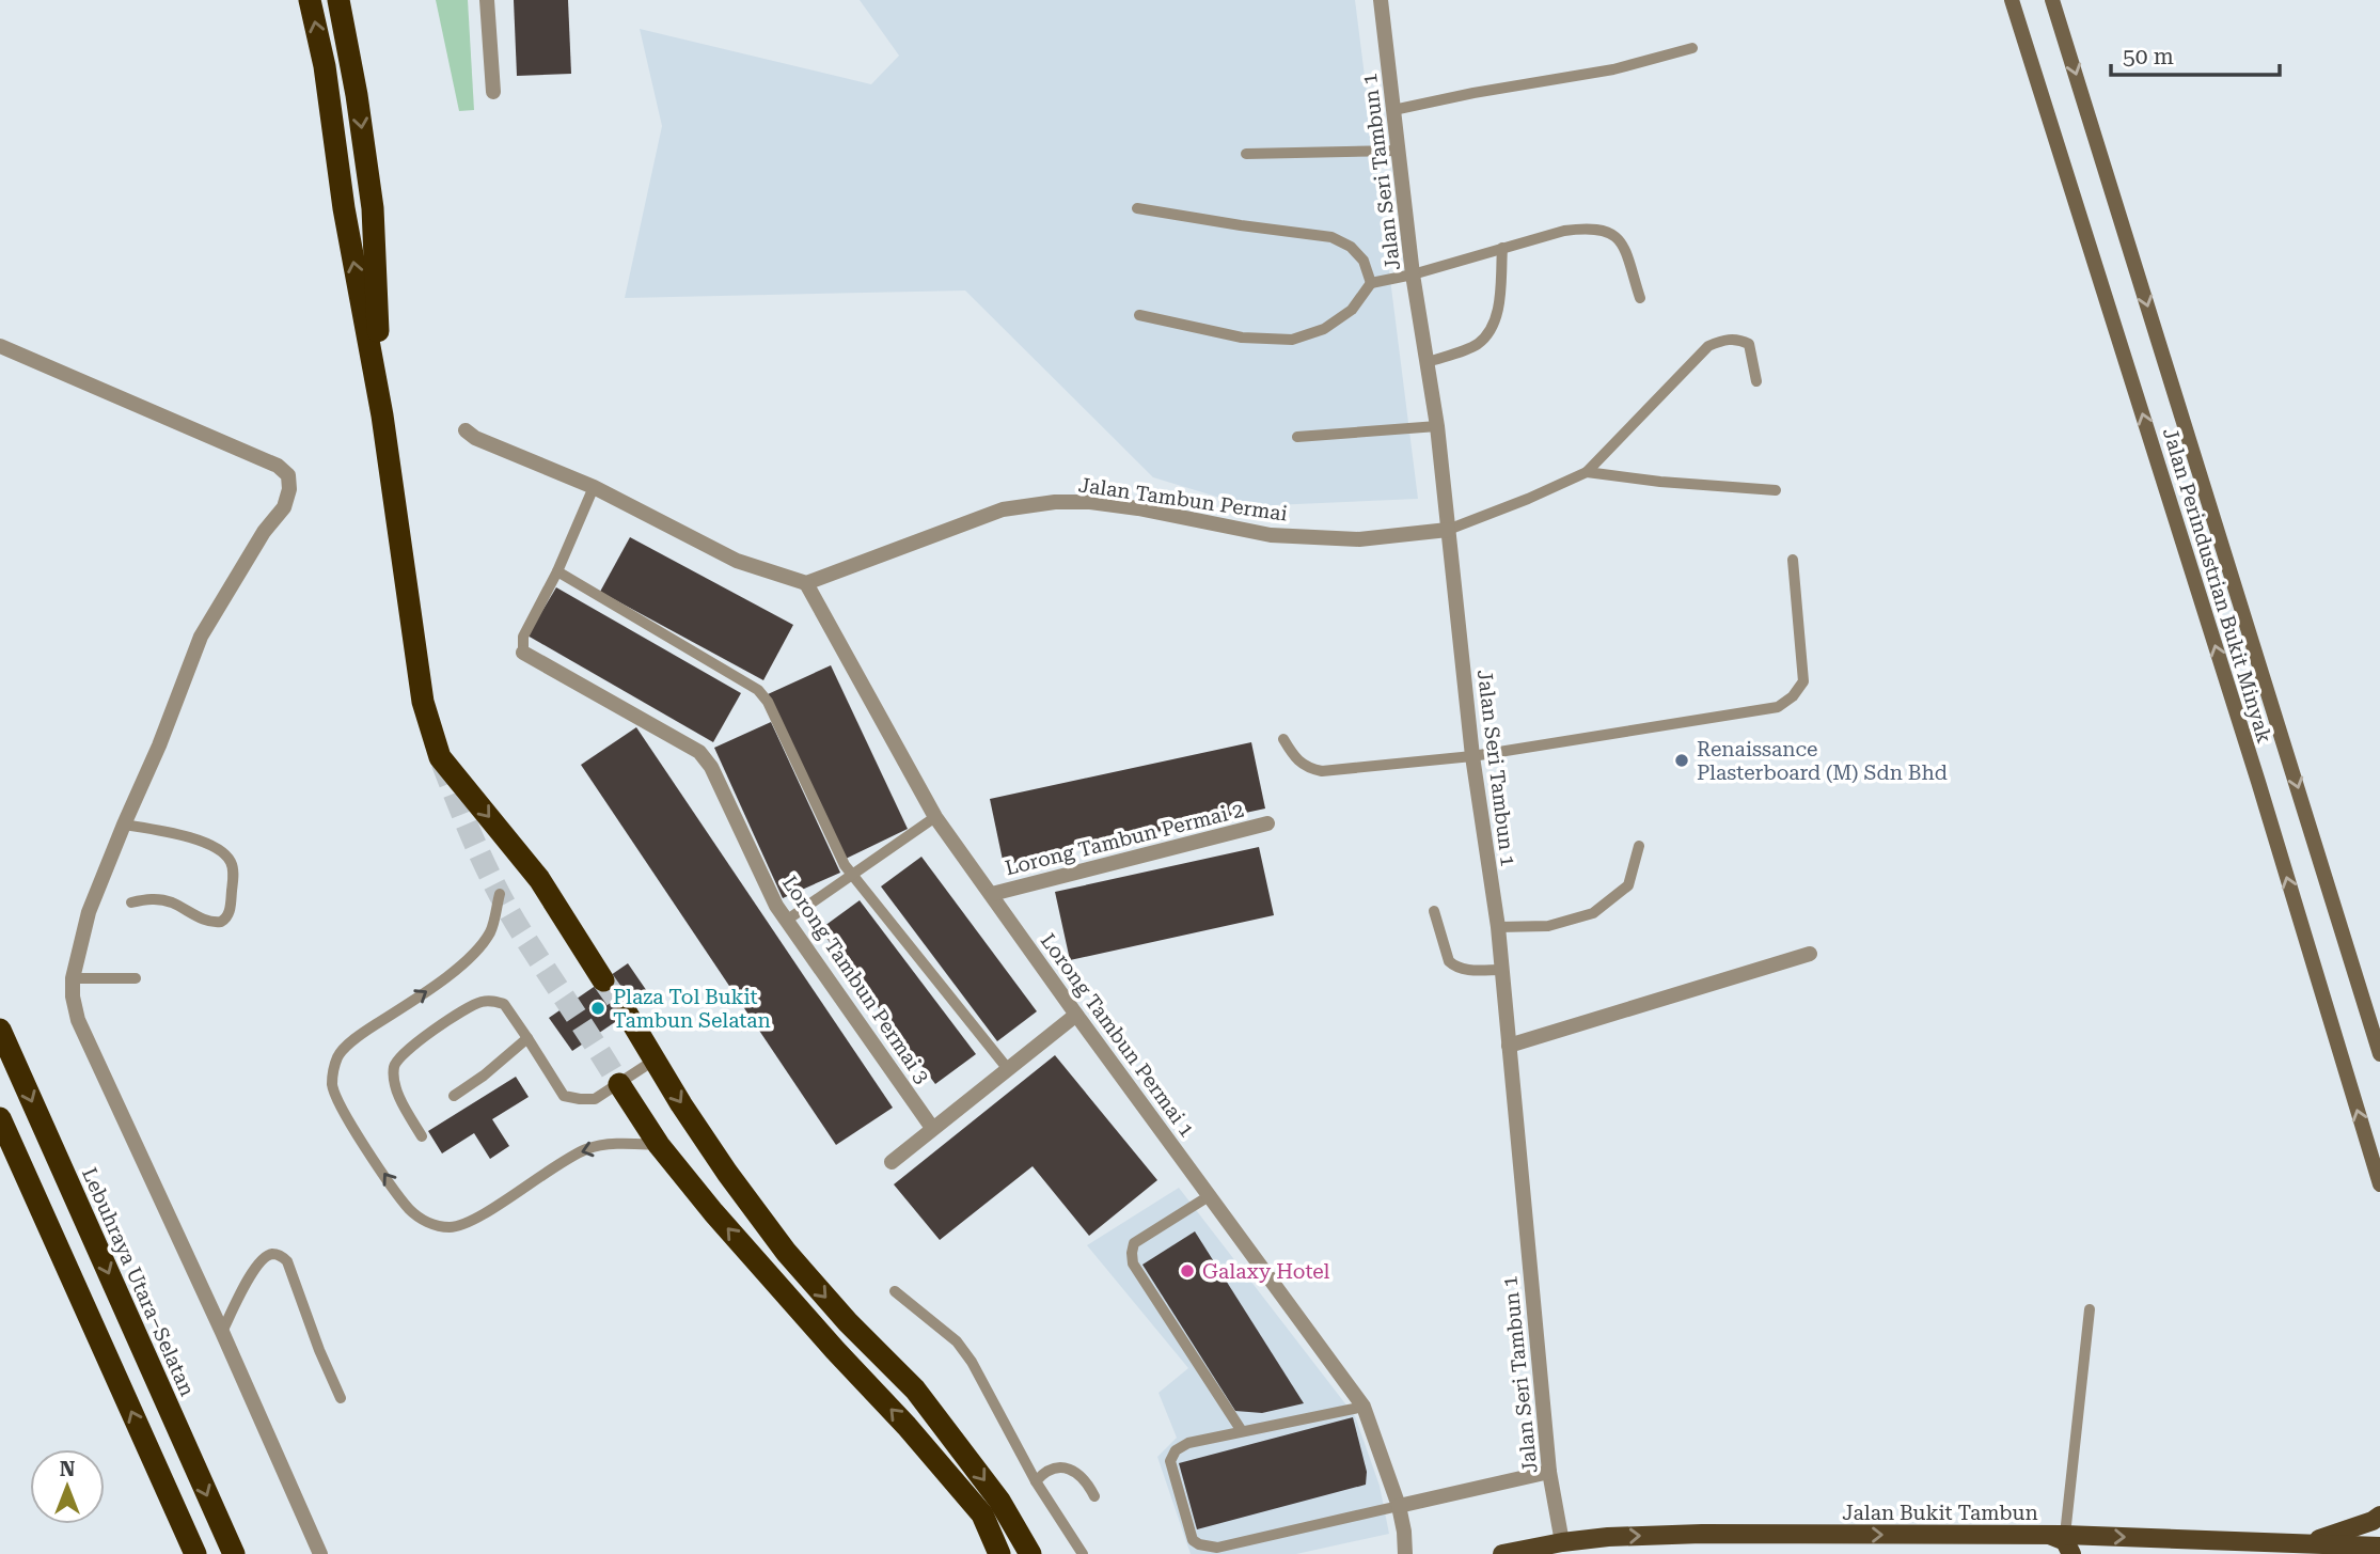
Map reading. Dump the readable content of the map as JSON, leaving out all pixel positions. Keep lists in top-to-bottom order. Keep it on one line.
{"streets":{"highway":["Lebuhraya Utara–Selatan"],"main road":["Jalan Perindustrian Bukit Minyak","Jalan Bukit Tambun"],"street":["Jalan Seri Tambun 1","Jalan Tambun Permai","Lorong Tambun Permai 2","Lorong Tambun Permai 3","Lorong Tambun Permai 1"]},"crossings":[["Jalan Seri Tambun 1","Jalan Tambun Permai"],["Jalan Seri Tambun 1","Jalan Bukit Tambun"],["Jalan Tambun Permai","Lorong Tambun Permai 1"],["Lorong Tambun Permai 2","Lorong Tambun Permai 1"]],"one_way":["Jalan Bukit Tambun"],"places":["Renaissance Plasterboard (M) Sdn Bhd","Plaza Tol Bukit Tambun Selatan","Galaxy Hotel"],"scale_bar":"50 m","north":"top"}
